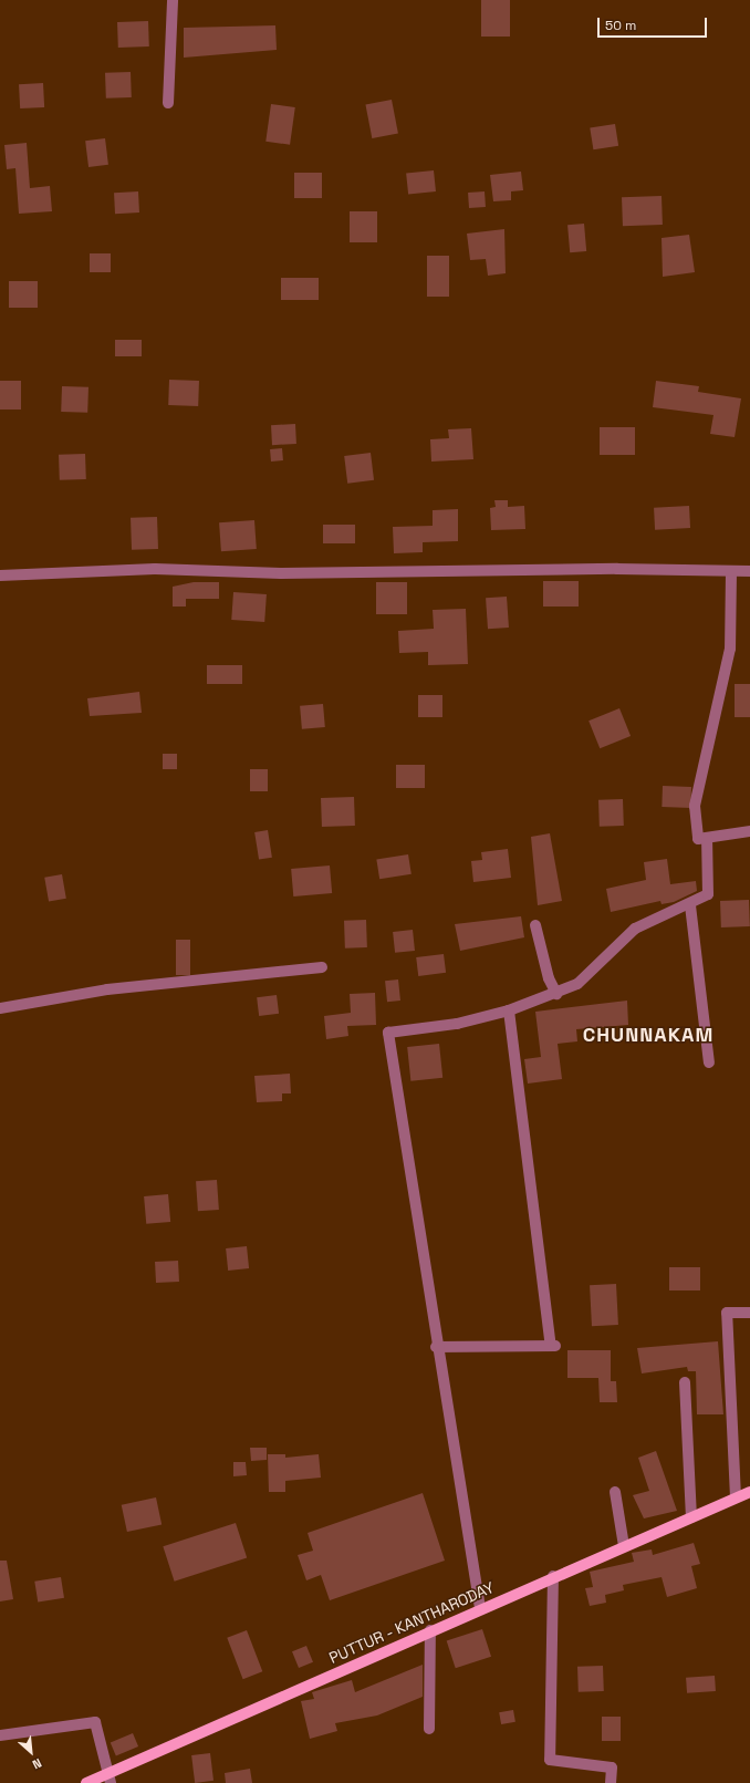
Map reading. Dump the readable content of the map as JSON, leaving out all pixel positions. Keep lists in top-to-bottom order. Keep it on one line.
{"streets":{"main road":["PUTTUR - KANTHARODAY"]},"districts":["CHUNNAKAM"],"scale_bar":"50 m","north":"bottom right"}
